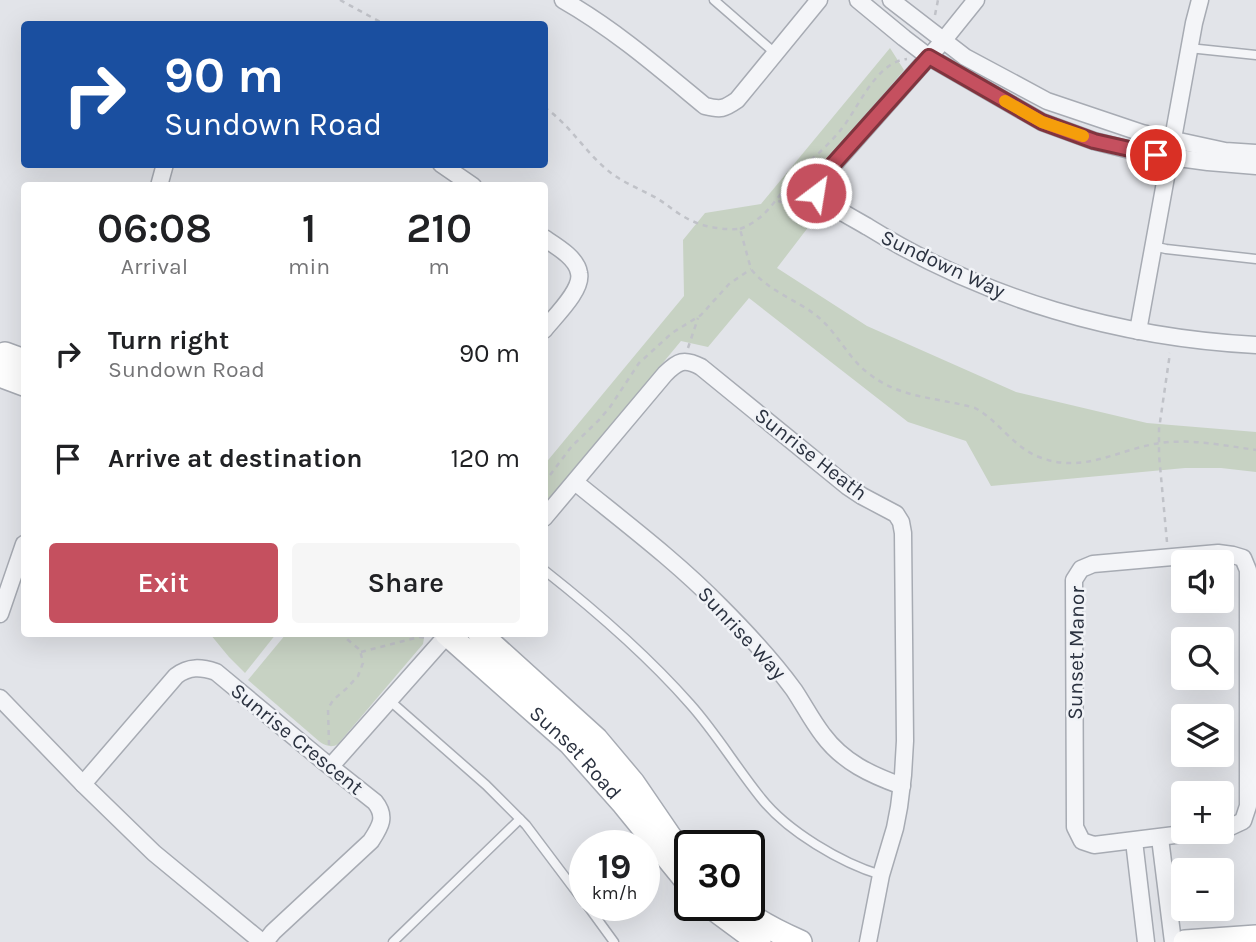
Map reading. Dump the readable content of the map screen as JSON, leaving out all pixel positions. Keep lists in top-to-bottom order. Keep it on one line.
{"streets":{"street":["Sundown Way","Sunrise Heath","Sunrise Way","Sunset Manor","Sunrise Crescent","Sunset Road"]},"crossings":[["Sunrise Heath","Sunrise Way"]],"page":{"turn":["90 m","Sundown Road"],"eta":["06:08","Arrival","1","min","210","m"],"list":[{"name":"Turn right","note":"Sundown Road","value":"90 m"},{"name":"Arrive at destination","value":"120 m"}],"buttons":["Exit","Share"],"map_buttons":["+","−"],"speed":"19 km/h","limit":"30"}}
